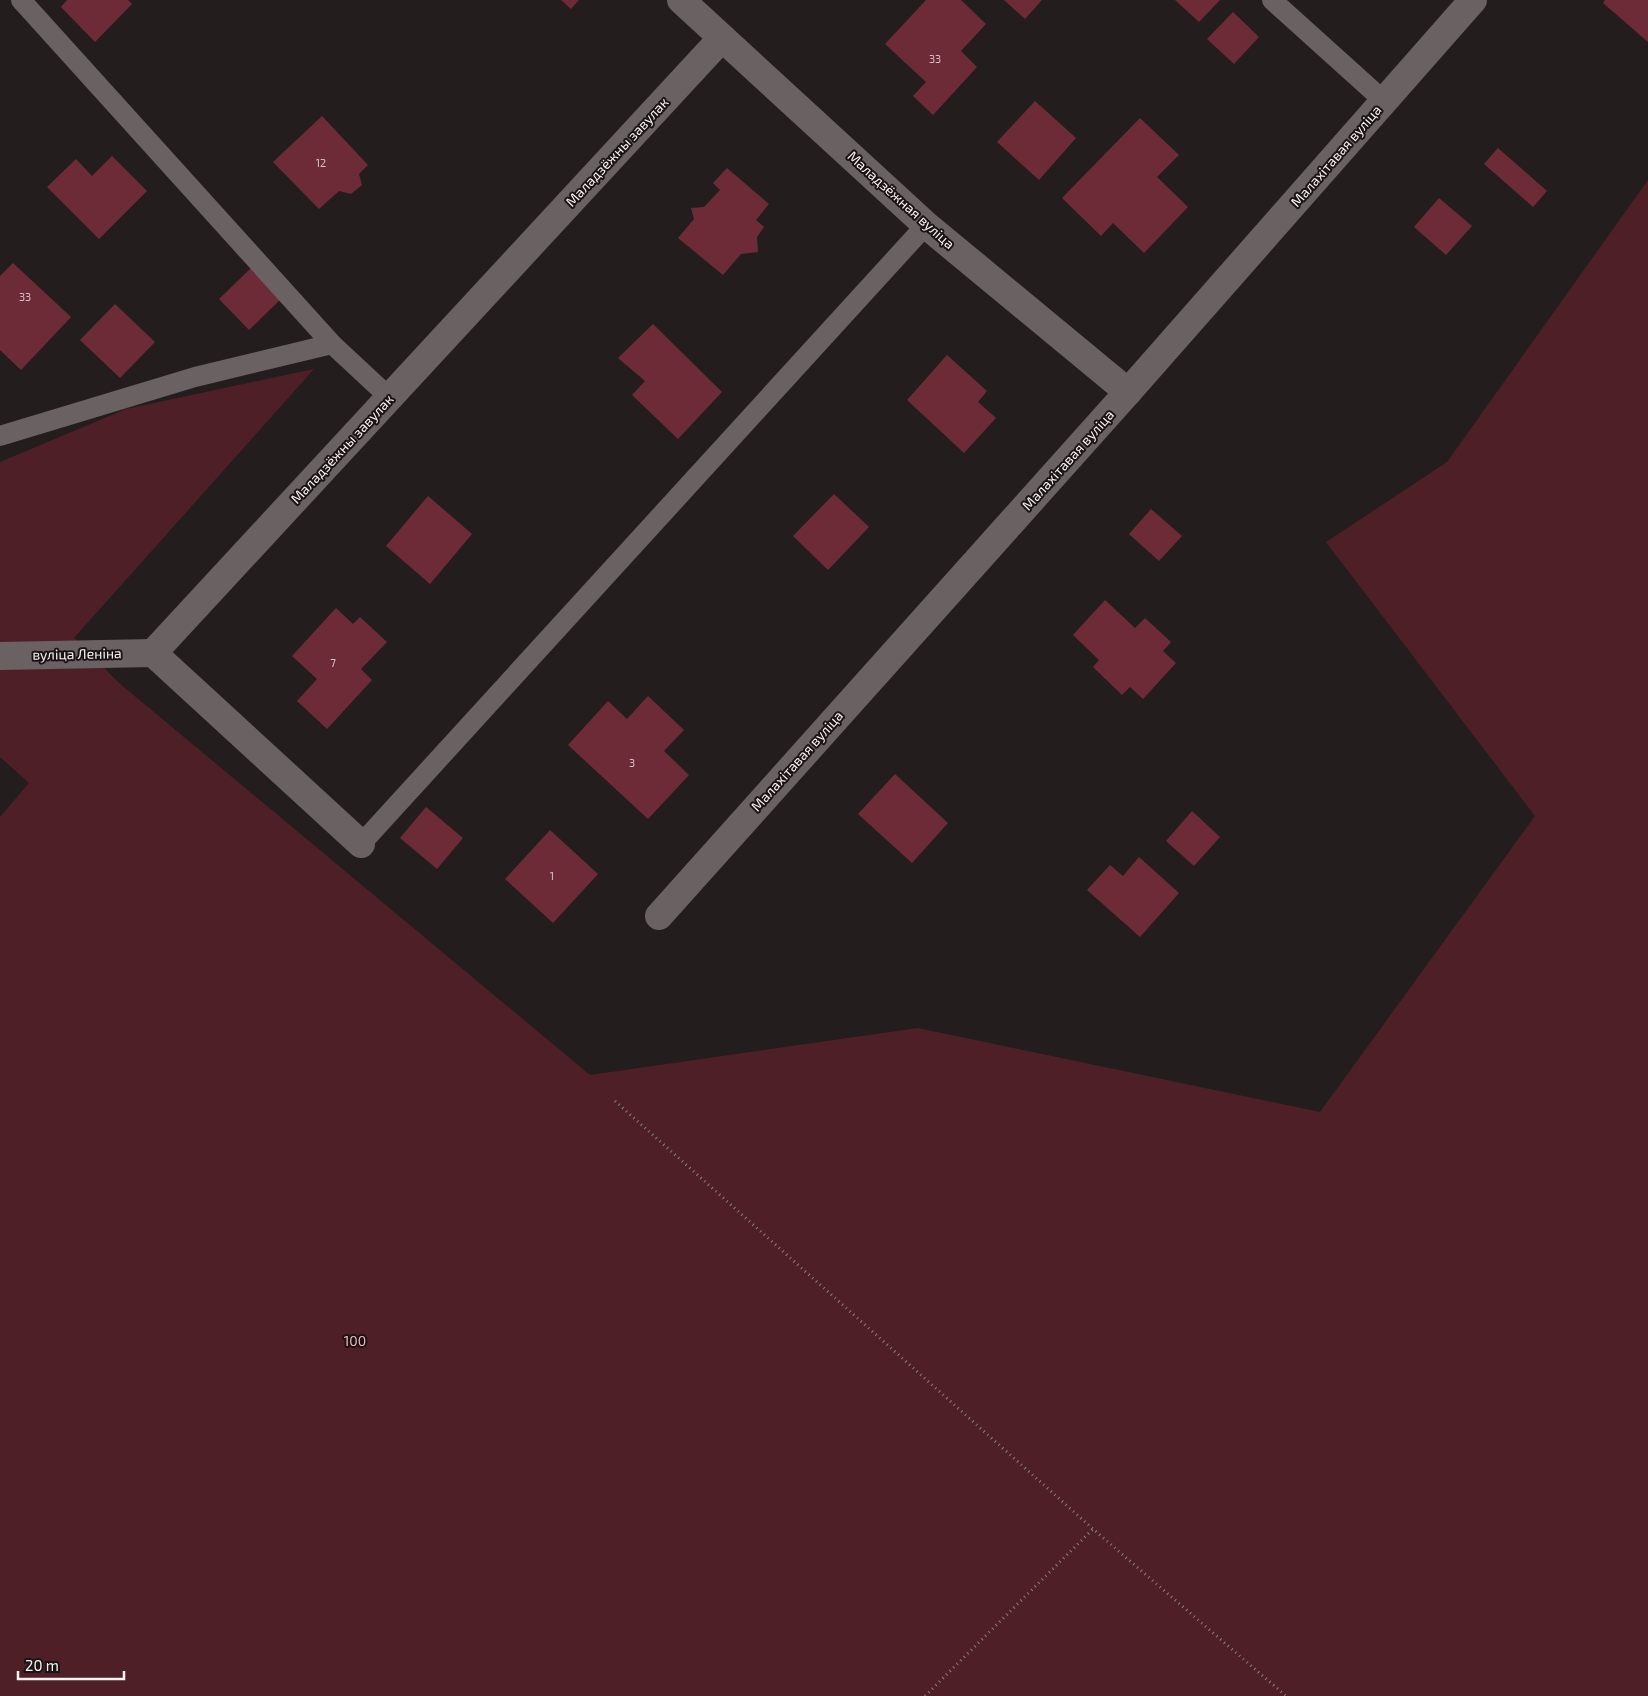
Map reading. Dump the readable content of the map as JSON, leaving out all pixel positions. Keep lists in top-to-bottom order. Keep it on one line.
{"streets":{"street":["Маладзёжны завулак","Малахітавая вуліца","Маладзёжная вуліца","вуліца Леніна"]},"crossings":[["Маладзёжны завулак","Маладзёжная вуліца"],["Маладзёжны завулак","вуліца Леніна"],["Малахітавая вуліца","Маладзёжная вуліца"]],"parks":["100"],"house_numbers":["33","12","33","7","3","1"],"scale_bar":"20 m"}
